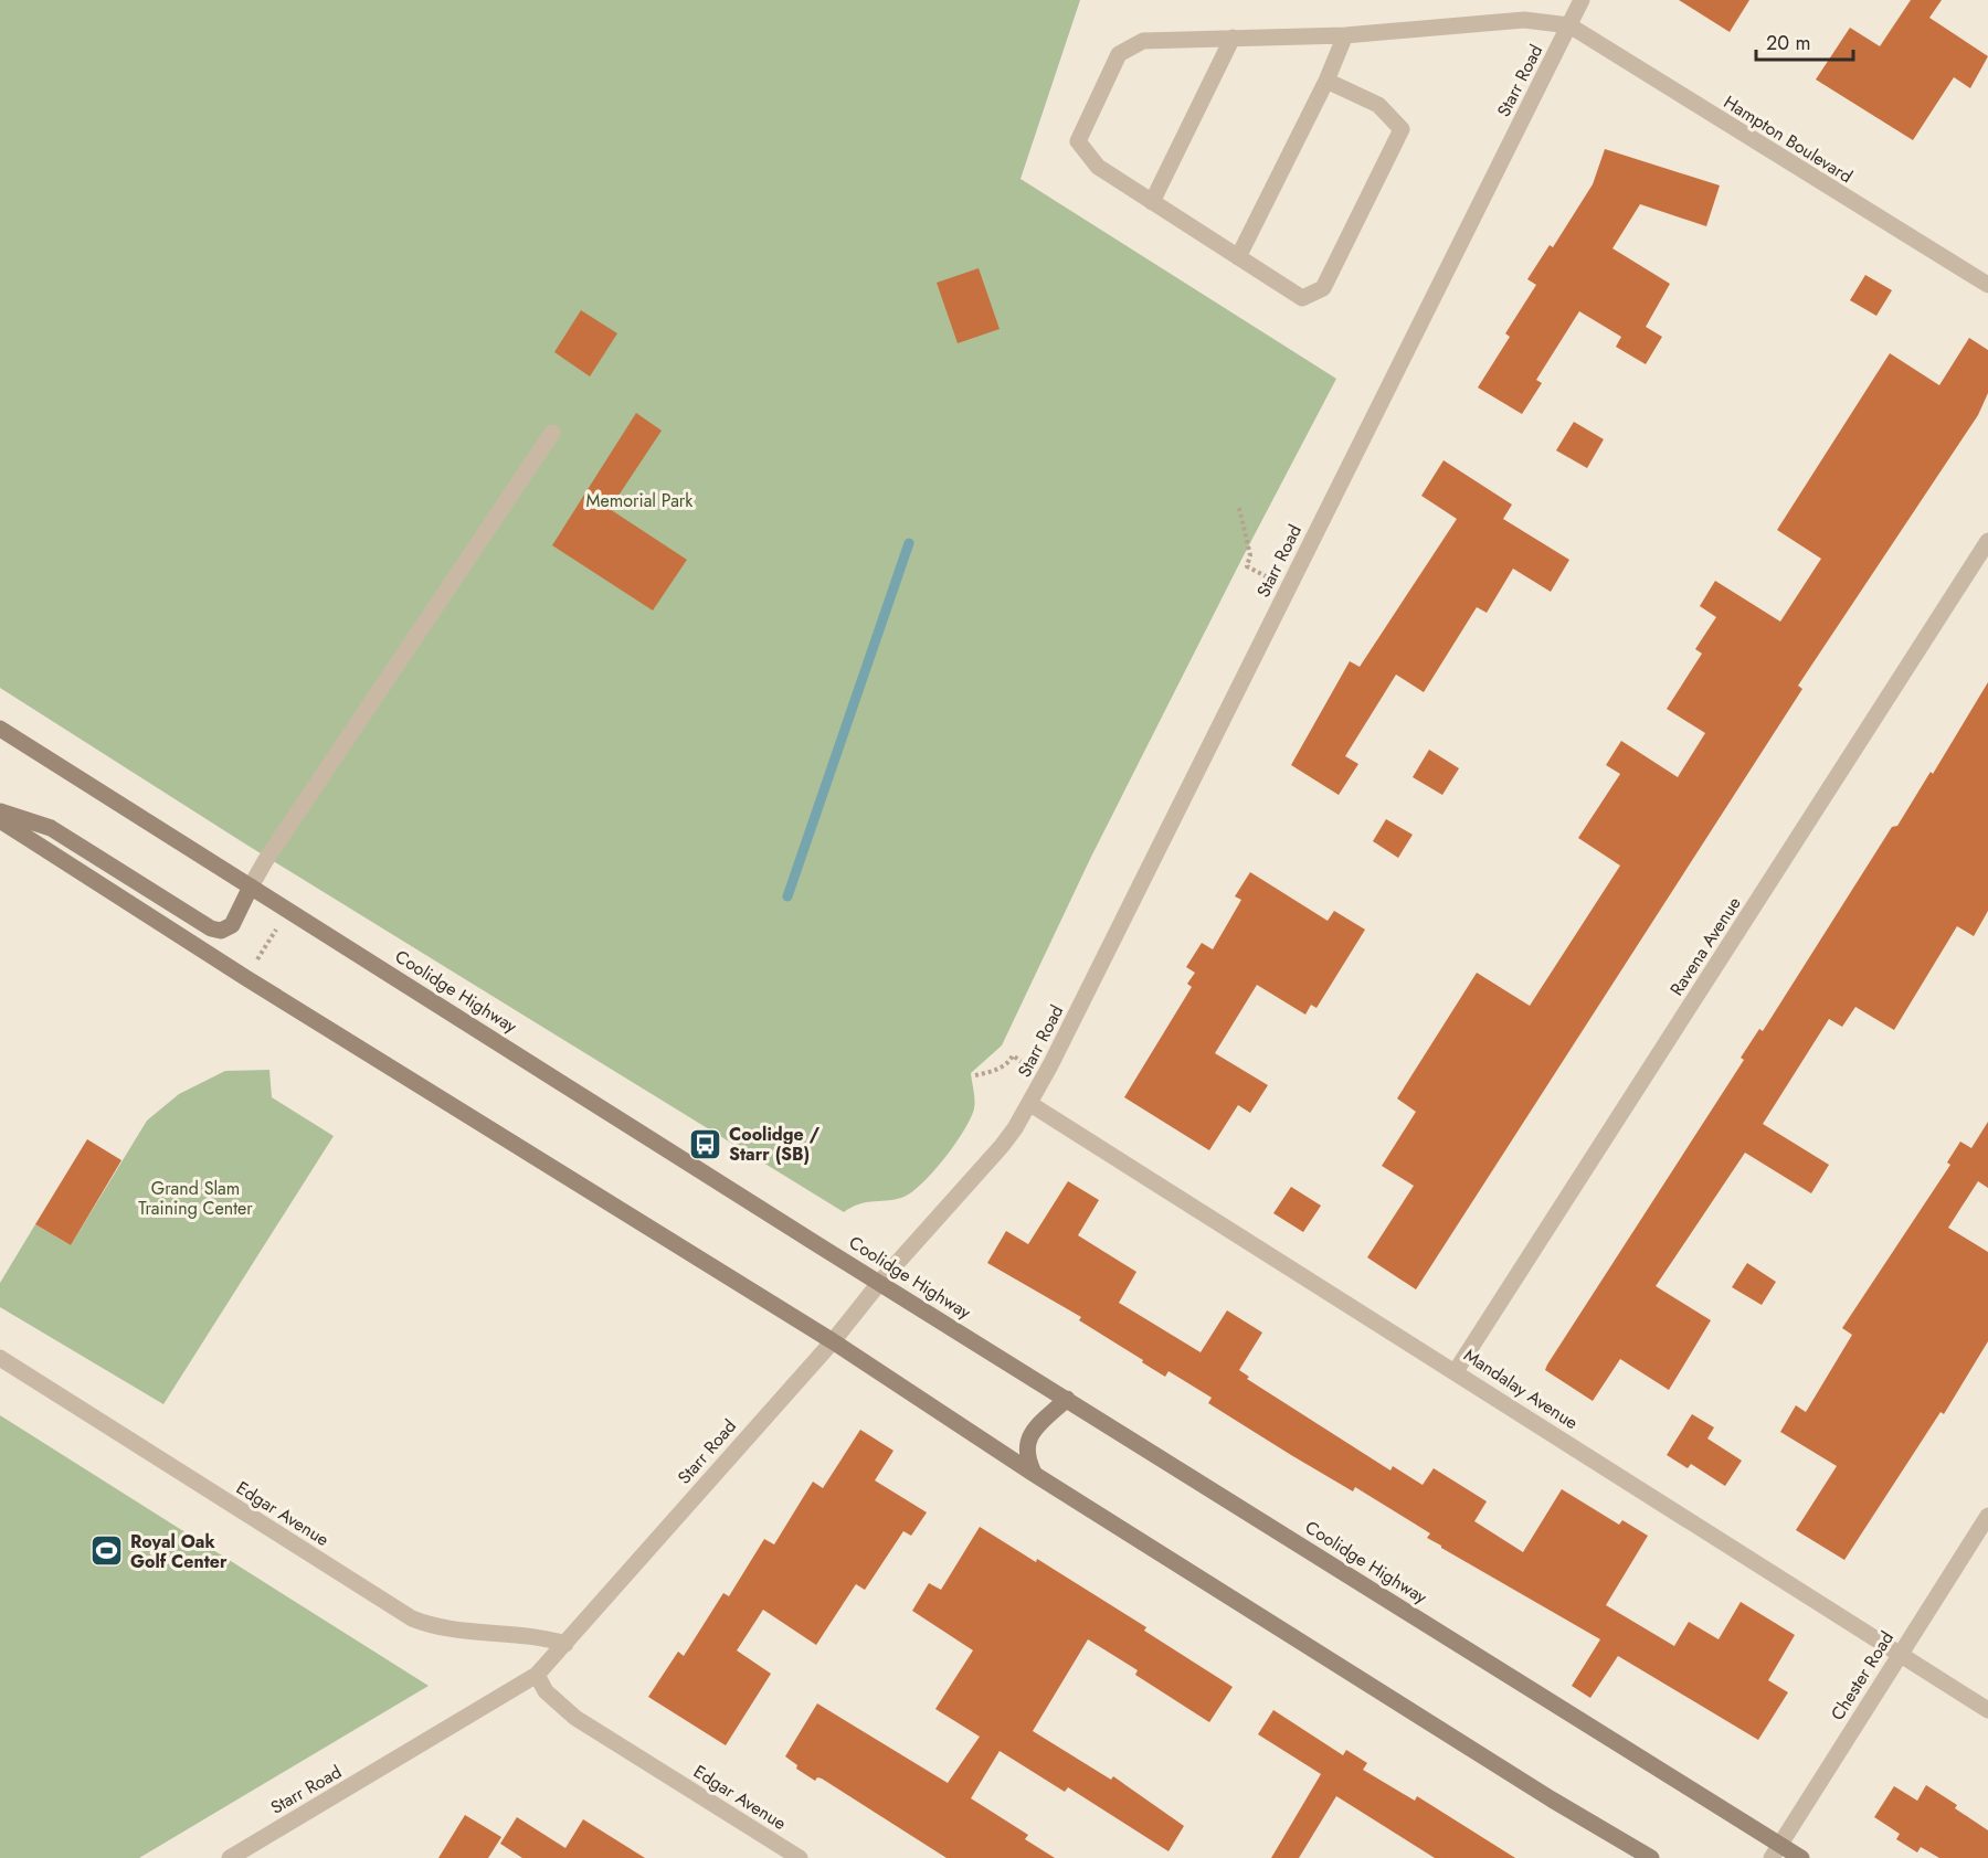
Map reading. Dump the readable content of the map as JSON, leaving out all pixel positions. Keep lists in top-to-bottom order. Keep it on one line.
{"streets":{"main road":["Coolidge Highway"],"street":["Starr Road","Hampton Boulevard","Ravena Avenue","Mandalay Avenue","Edgar Avenue","Chester Road"]},"crossings":[["Starr Road","Hampton Boulevard"],["Starr Road","Coolidge Highway"],["Starr Road","Mandalay Avenue"],["Starr Road","Edgar Avenue"],["Ravena Avenue","Mandalay Avenue"],["Coolidge Highway","Chester Road"],["Mandalay Avenue","Chester Road"]],"parks":["Memorial Park","Grand Slam Training Center"],"places":{"bus stop":["Coolidge / Starr (SB)"],"sports":["Royal Oak Golf Center"]},"scale_bar":"20 m"}
